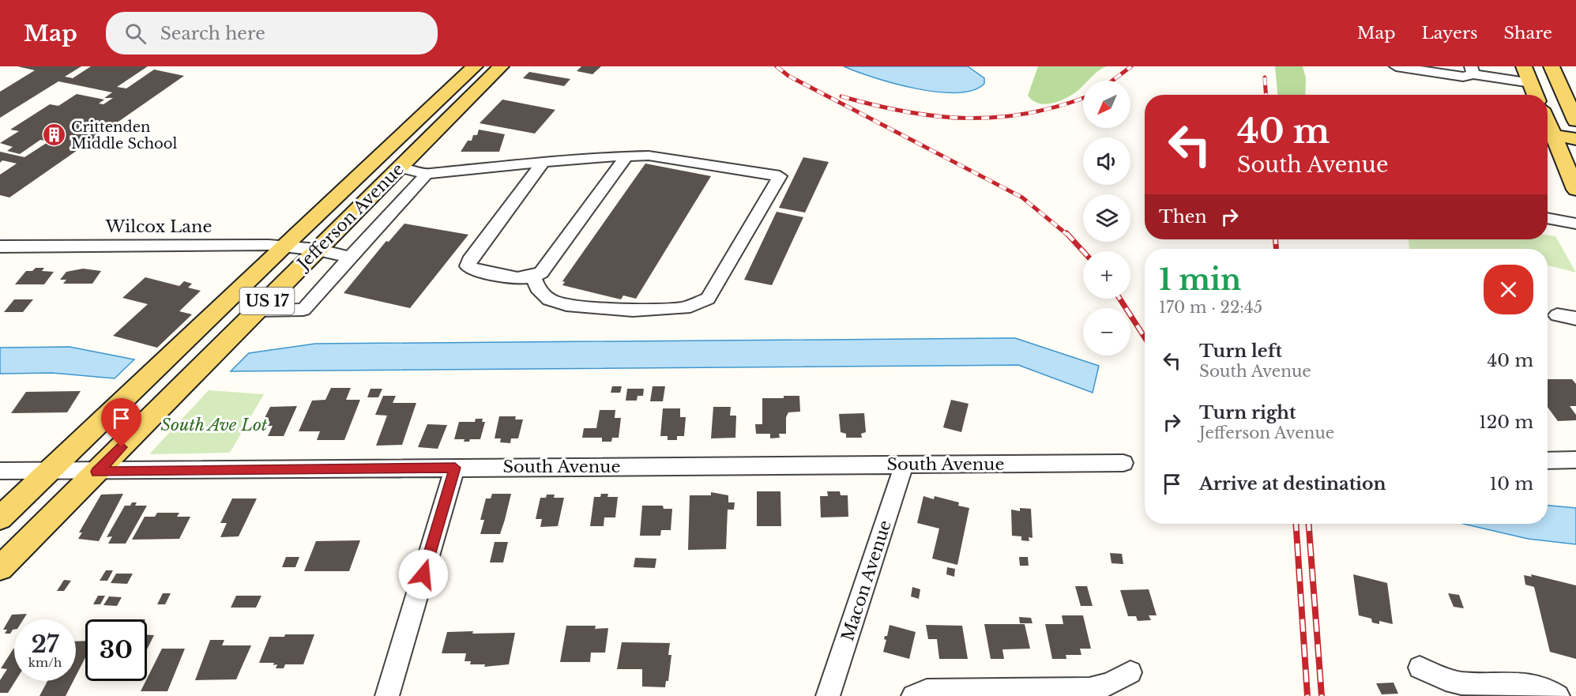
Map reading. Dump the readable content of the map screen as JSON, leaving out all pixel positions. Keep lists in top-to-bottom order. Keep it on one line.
{"streets":{"main road":["Jefferson Avenue","US 17"],"street":["Wilcox Lane","South Avenue","Macon Avenue"]},"crossings":[["Jefferson Avenue","Wilcox Lane"],["Jefferson Avenue","South Avenue"],["South Avenue","Macon Avenue"]],"parks":["South Ave Lot"],"places":{"building":["Crittenden Middle School"]},"north":"bottom left","page":{"header":"Map","search":"Search here","nav":["Map","Layers","Share"],"map_buttons":["+","−"],"turn":["40 m","South Avenue"],"then":"Then","heading":["1 min","170 m · 22:45"],"list":[{"name":"Turn left","note":"South Avenue","value":"40 m"},{"name":"Turn right","note":"Jefferson Avenue","value":"120 m"},{"name":"Arrive at destination","value":"10 m"}],"speed":"27 km/h","limit":"30"}}
